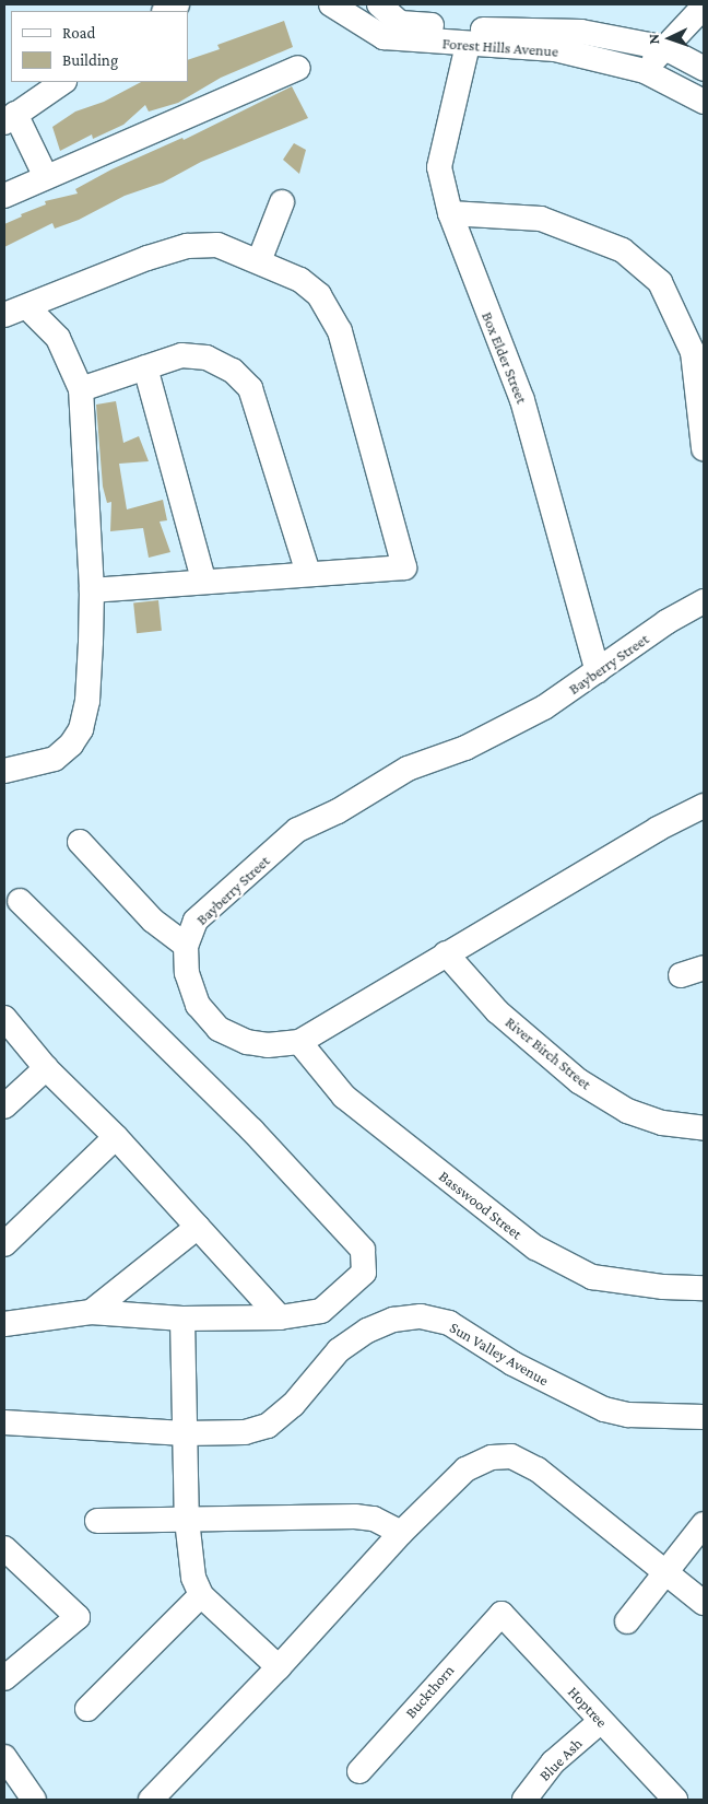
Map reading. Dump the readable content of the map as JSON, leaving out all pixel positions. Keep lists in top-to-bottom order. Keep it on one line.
{"streets":{"street":["Forest Hills Avenue","Box Elder Street","Bayberry Street","River Birch Street","Basswood Street","Sun Valley Avenue","Buckthorn","Hoptree","Blue Ash"]},"crossings":[["Forest Hills Avenue","Box Elder Street"],["Box Elder Street","Bayberry Street"],["Bayberry Street","River Birch Street"],["Bayberry Street","Basswood Street"],["Buckthorn","Hoptree"],["Hoptree","Blue Ash"]],"legend":["Road","Building"],"north":"left"}
